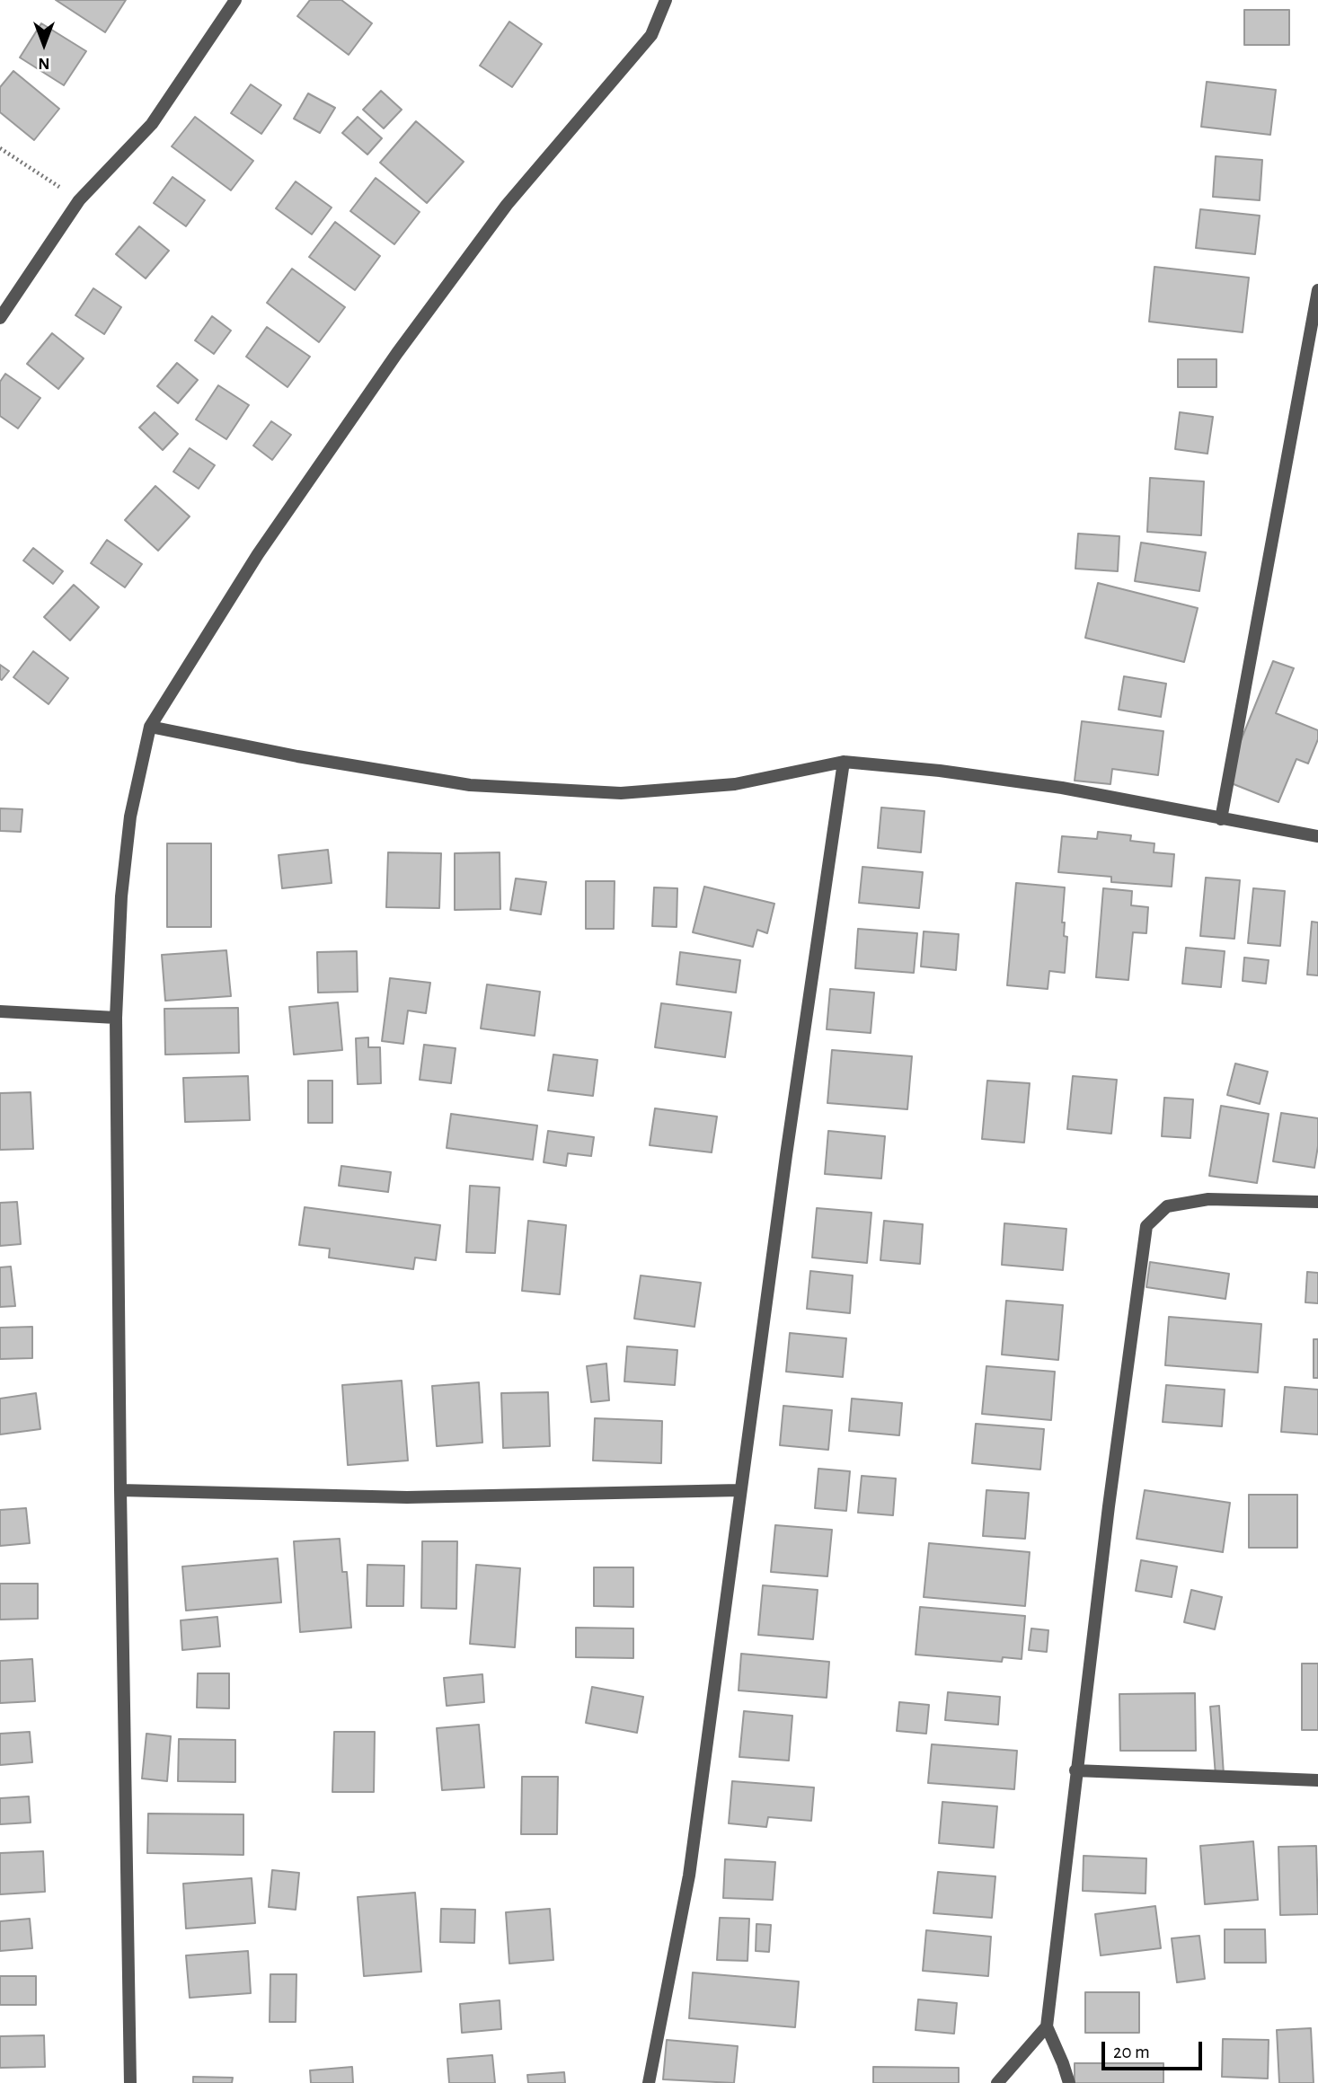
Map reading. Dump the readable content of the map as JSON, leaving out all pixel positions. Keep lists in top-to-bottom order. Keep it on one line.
{"scale_bar":"20 m","north":"bottom"}
